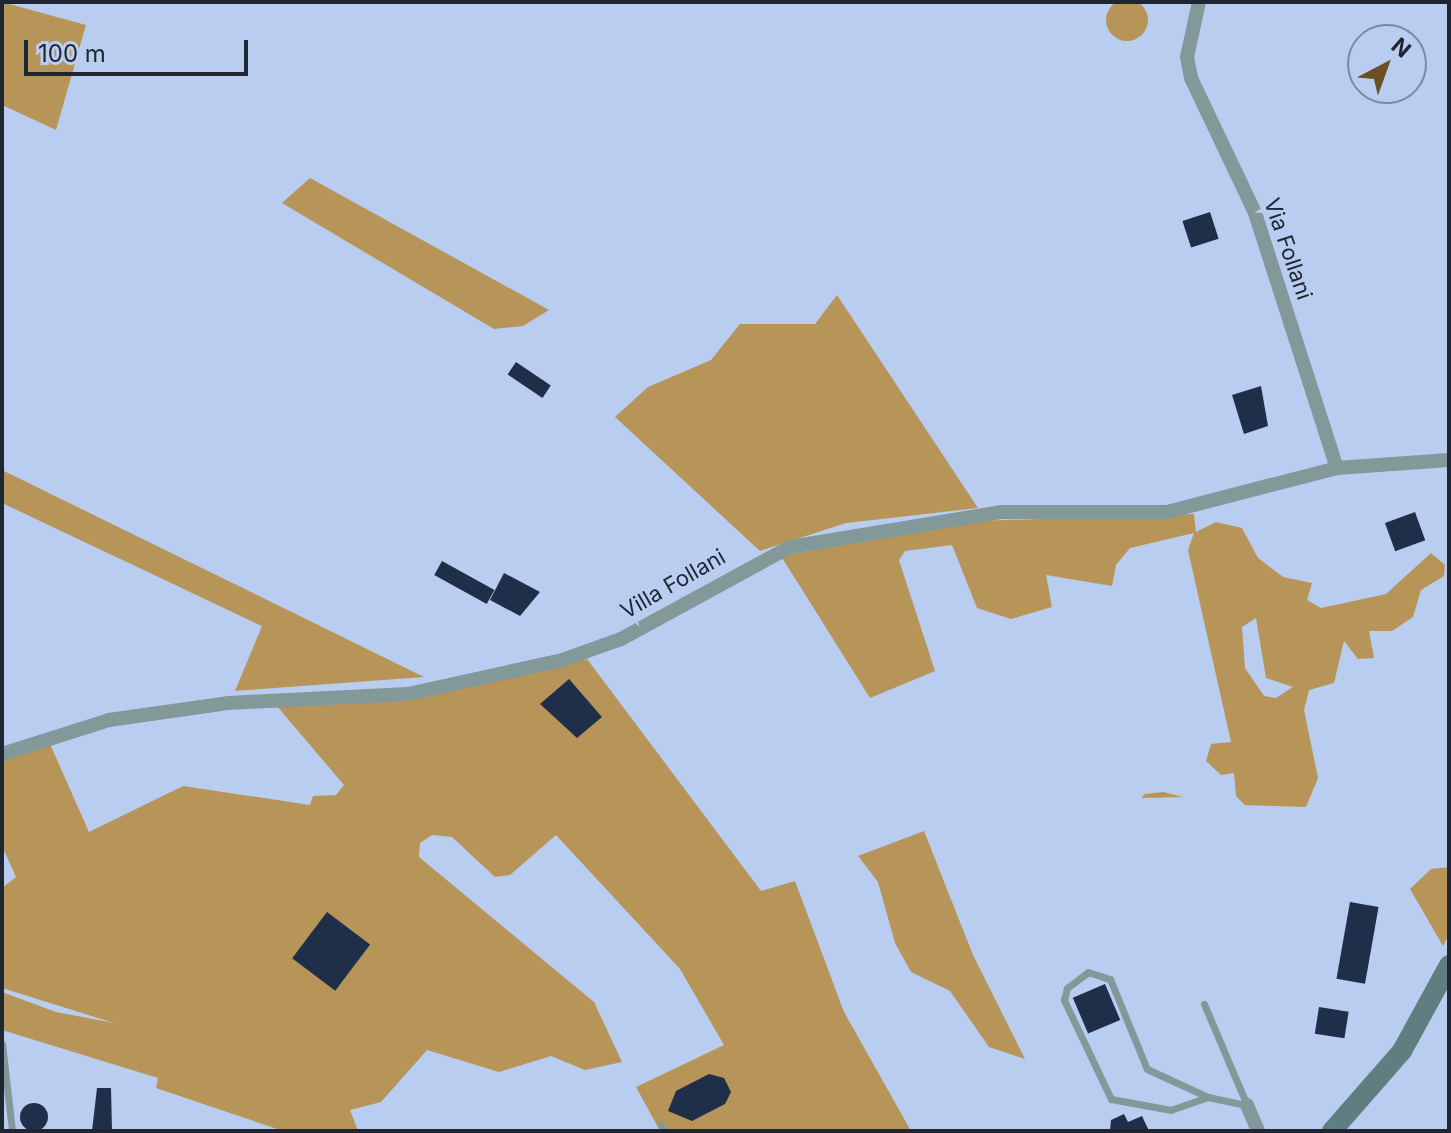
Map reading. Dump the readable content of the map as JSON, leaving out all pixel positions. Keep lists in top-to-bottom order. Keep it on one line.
{"streets":{"street":["Via Follani","Villa Follani"]},"crossings":[["Via Follani","Villa Follani"]],"scale_bar":"100 m","north":"top right"}
